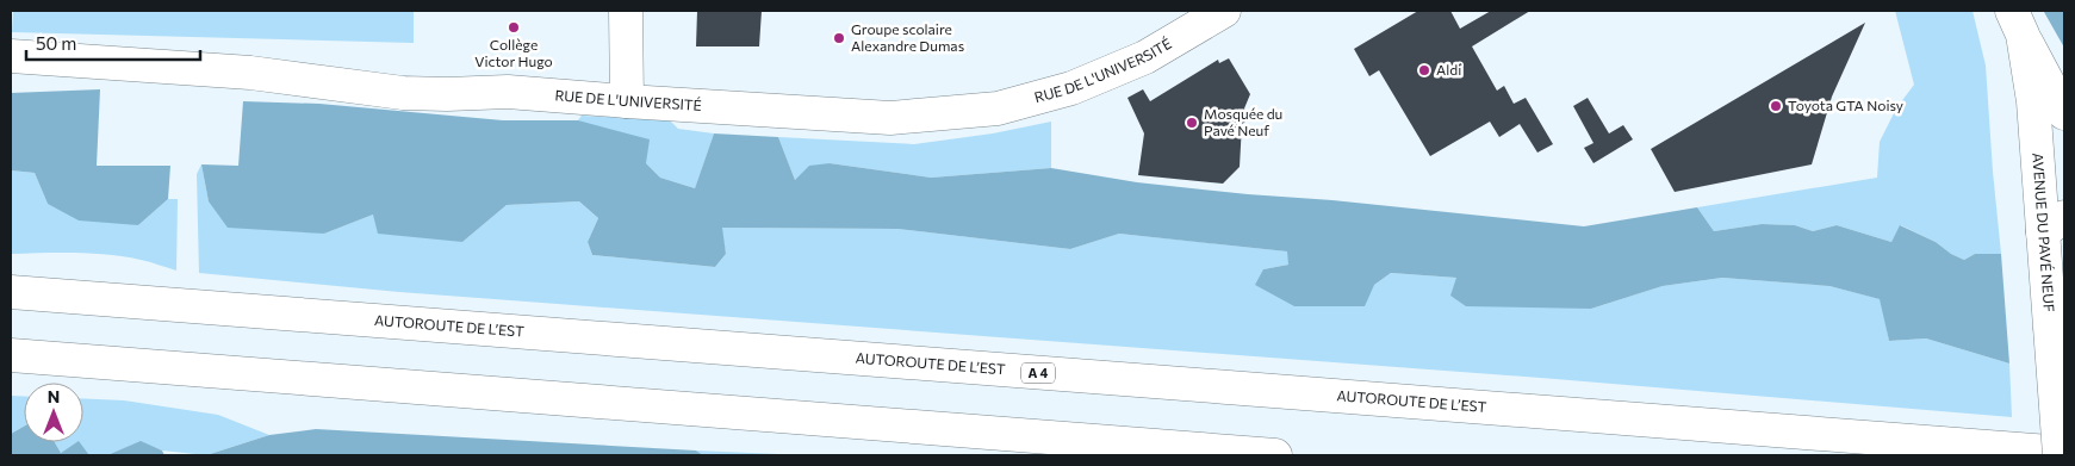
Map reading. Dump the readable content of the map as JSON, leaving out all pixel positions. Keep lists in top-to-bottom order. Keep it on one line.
{"streets":{"main road":["RUE DE L'UNIVERSITÉ","AVENUE DU PAVÉ NEUF","AUTOROUTE DE L’EST","A 4"]},"places":["Collège Victor Hugo","Groupe scolaire Alexandre Dumas","Aldi","Toyota GTA Noisy","Mosquée du Pavé Neuf"],"scale_bar":"50 m","north":"top"}
